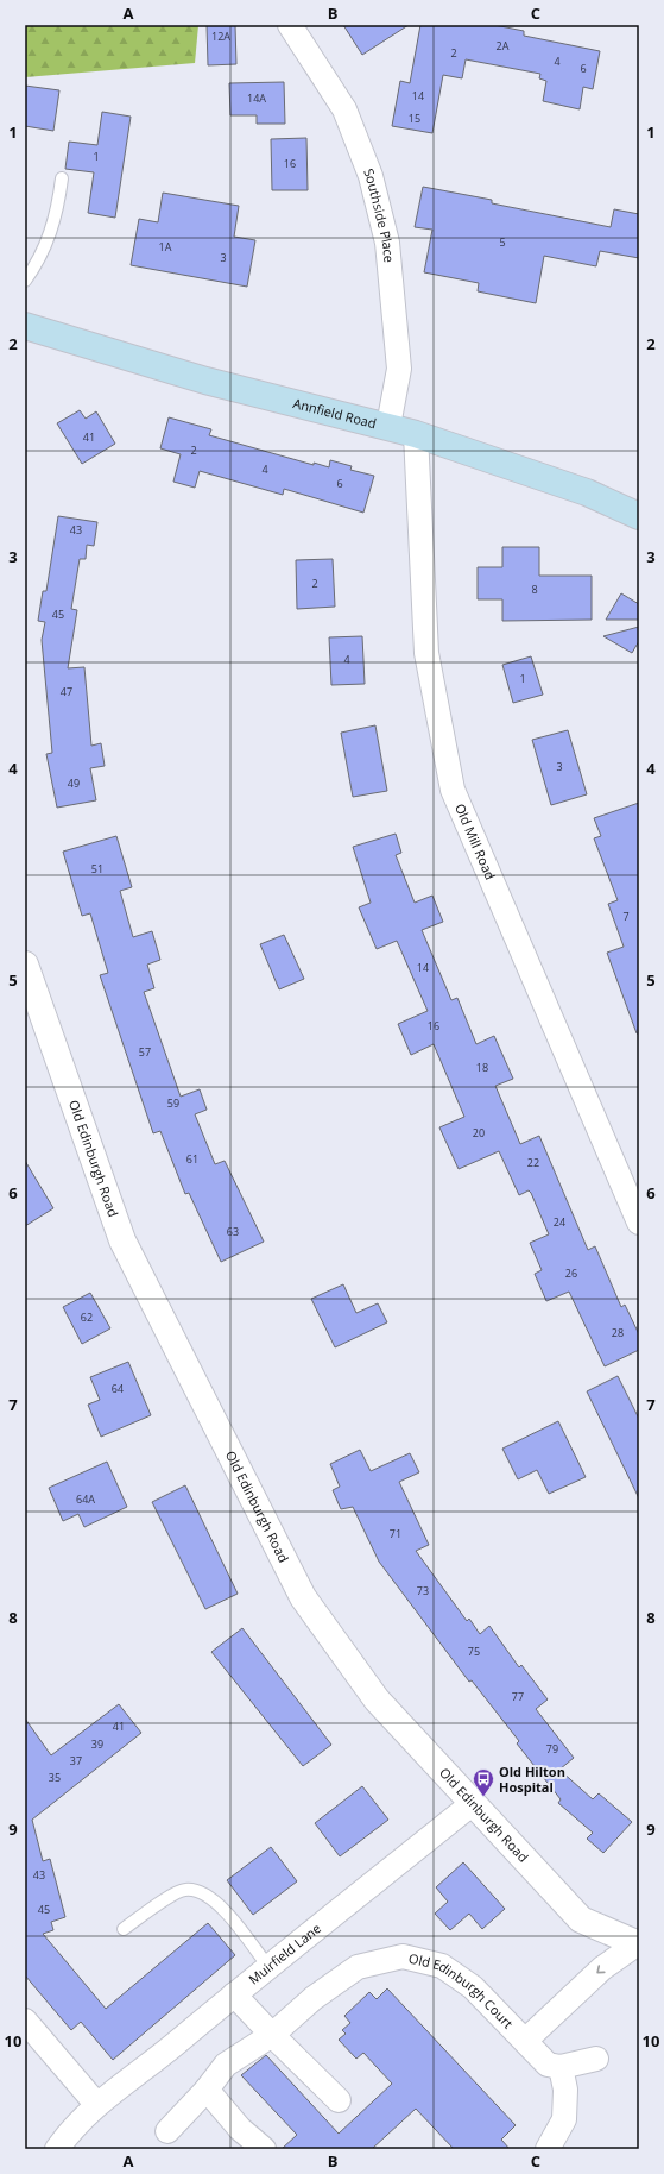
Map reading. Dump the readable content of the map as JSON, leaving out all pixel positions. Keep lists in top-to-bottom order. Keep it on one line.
{"streets":{"main road":["Annfield Road"],"street":["Southside Place","Old Mill Road","Old Edinburgh Road","Muirfield Lane","Old Edinburgh Court"]},"crossings":[["Southside Place","Annfield Road"],["Annfield Road","Old Mill Road"],["Old Edinburgh Road","Muirfield Lane"],["Old Edinburgh Road","Old Edinburgh Court"]],"places":{"bus stop":["Old Hilton Hospital"]},"house_numbers":["12A","2A","2","4","6","14","14A","15","1","16","5","1A","3","41","2","4","6","43","2","8","45","4","1","47","3","49","51","7","14","16","57","18","59","20","61","22","24","63","26","62","28","64","64A","71","73","75","77","41","39","79","37","35","43","45"],"grid":{"columns":["A","B","C"],"rows":["1","2","3","4","5","6","7","8","9","10"]}}
